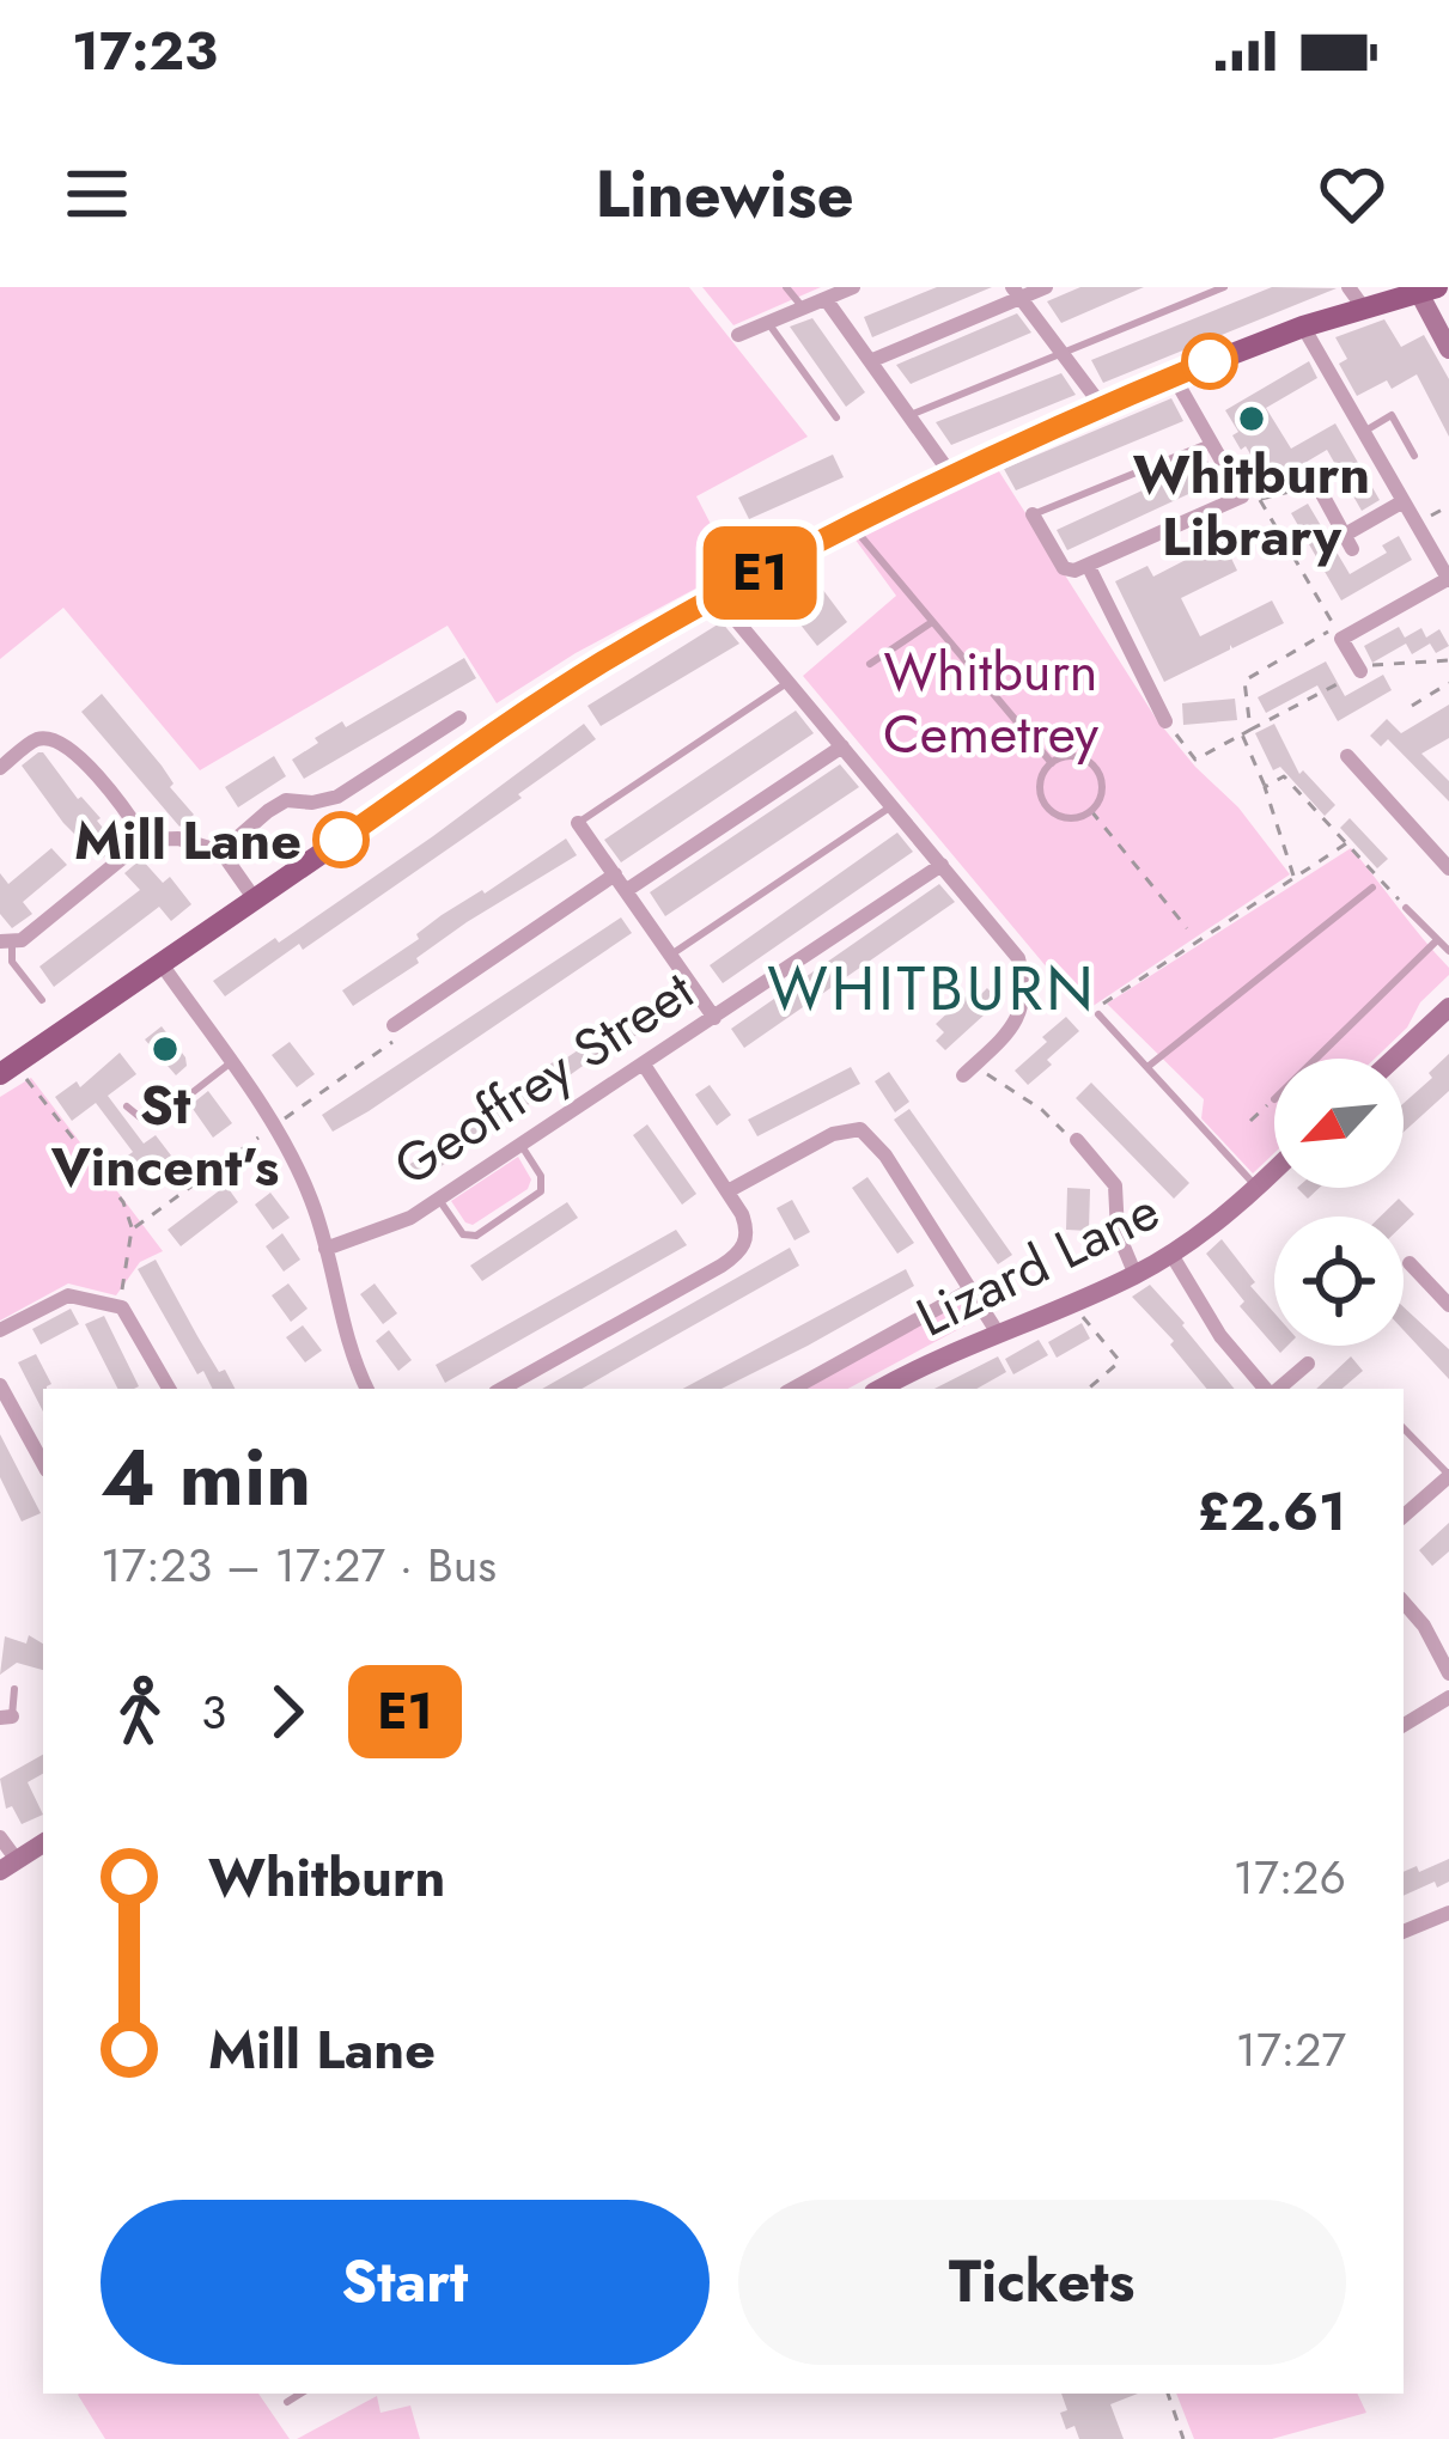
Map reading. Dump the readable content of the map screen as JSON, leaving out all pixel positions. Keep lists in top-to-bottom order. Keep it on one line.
{"streets":{"street":["Geoffrey Street","Lizard Lane"]},"districts":["WHITBURN"],"parks":["Whitburn Cemetrey"],"places":["Whitburn Library","Mill Lane","St Vincent’s"],"lines":["bus line E1"],"north":"bottom left","page":{"status":"17:23","header":"Linewise","on_map":"E1","heading":["4 min","17:23 – 17:27 · Bus","£2.61"],"legs":["3","E1"],"list":[{"name":"Whitburn","value":"17:26"},{"name":"Mill Lane","value":"17:27"}],"buttons":["Start","Tickets"]}}
